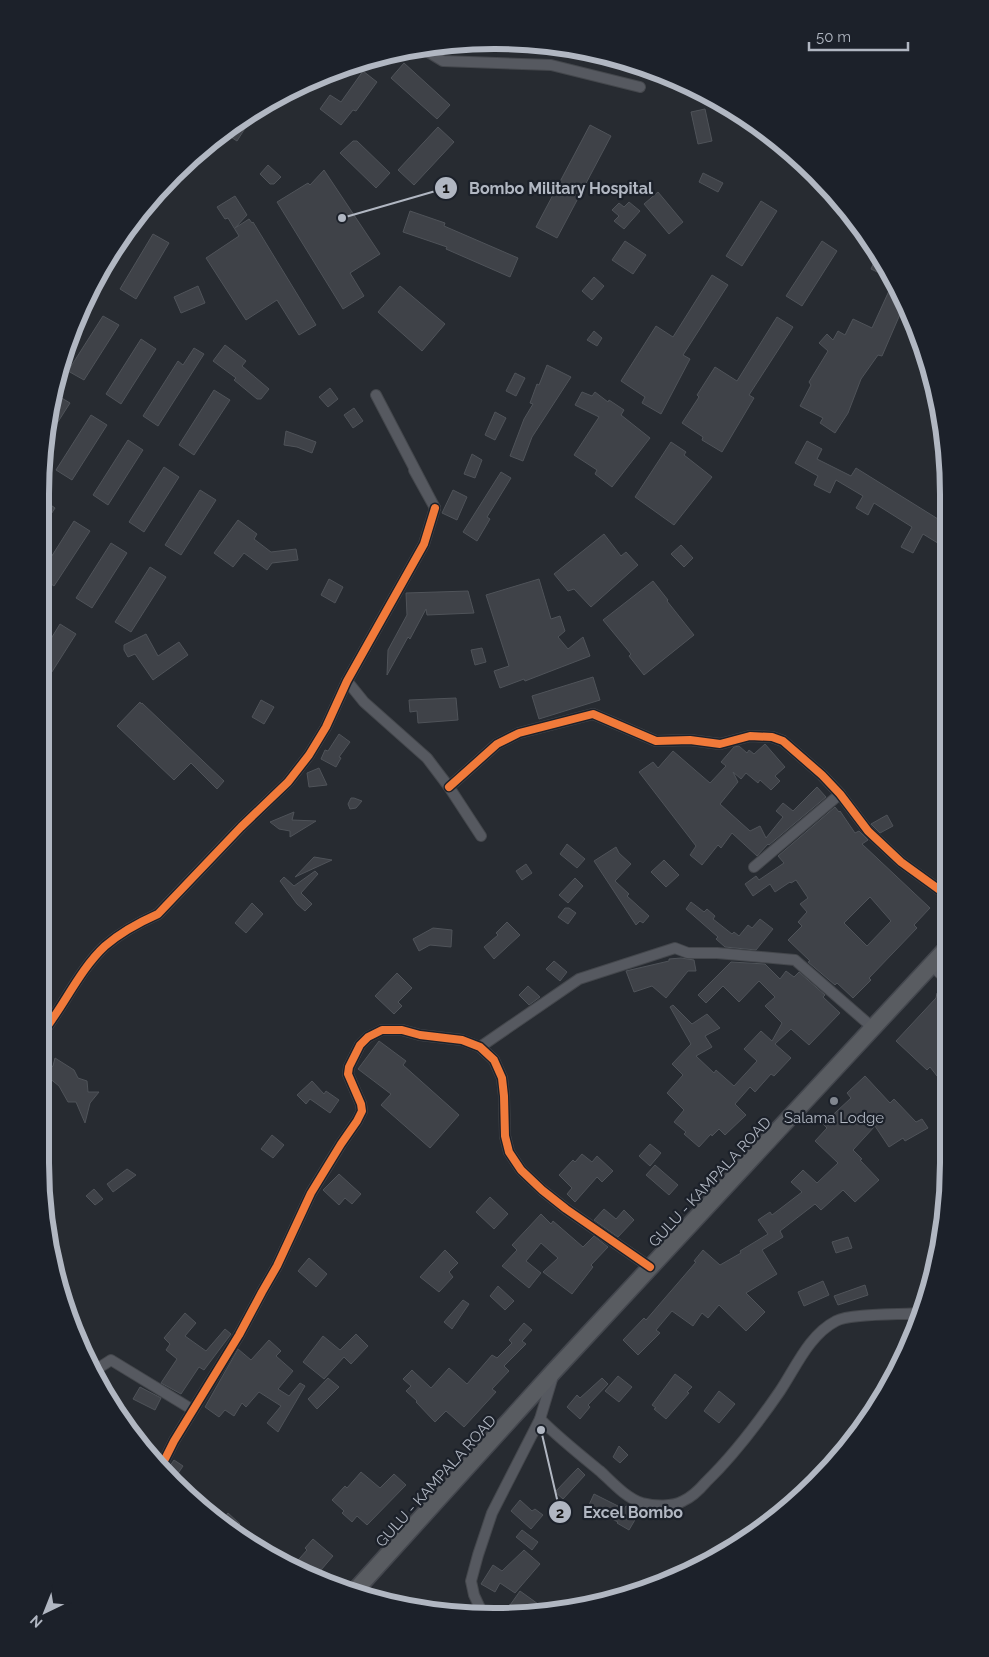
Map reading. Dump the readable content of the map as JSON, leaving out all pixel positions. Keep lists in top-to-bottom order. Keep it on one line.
{"streets":{"main road":["GULU - KAMPALA ROAD"]},"places":["Bombo Military Hospital","Salama Lodge","Excel Bombo"],"scale_bar":"50 m","north":"bottom left"}
